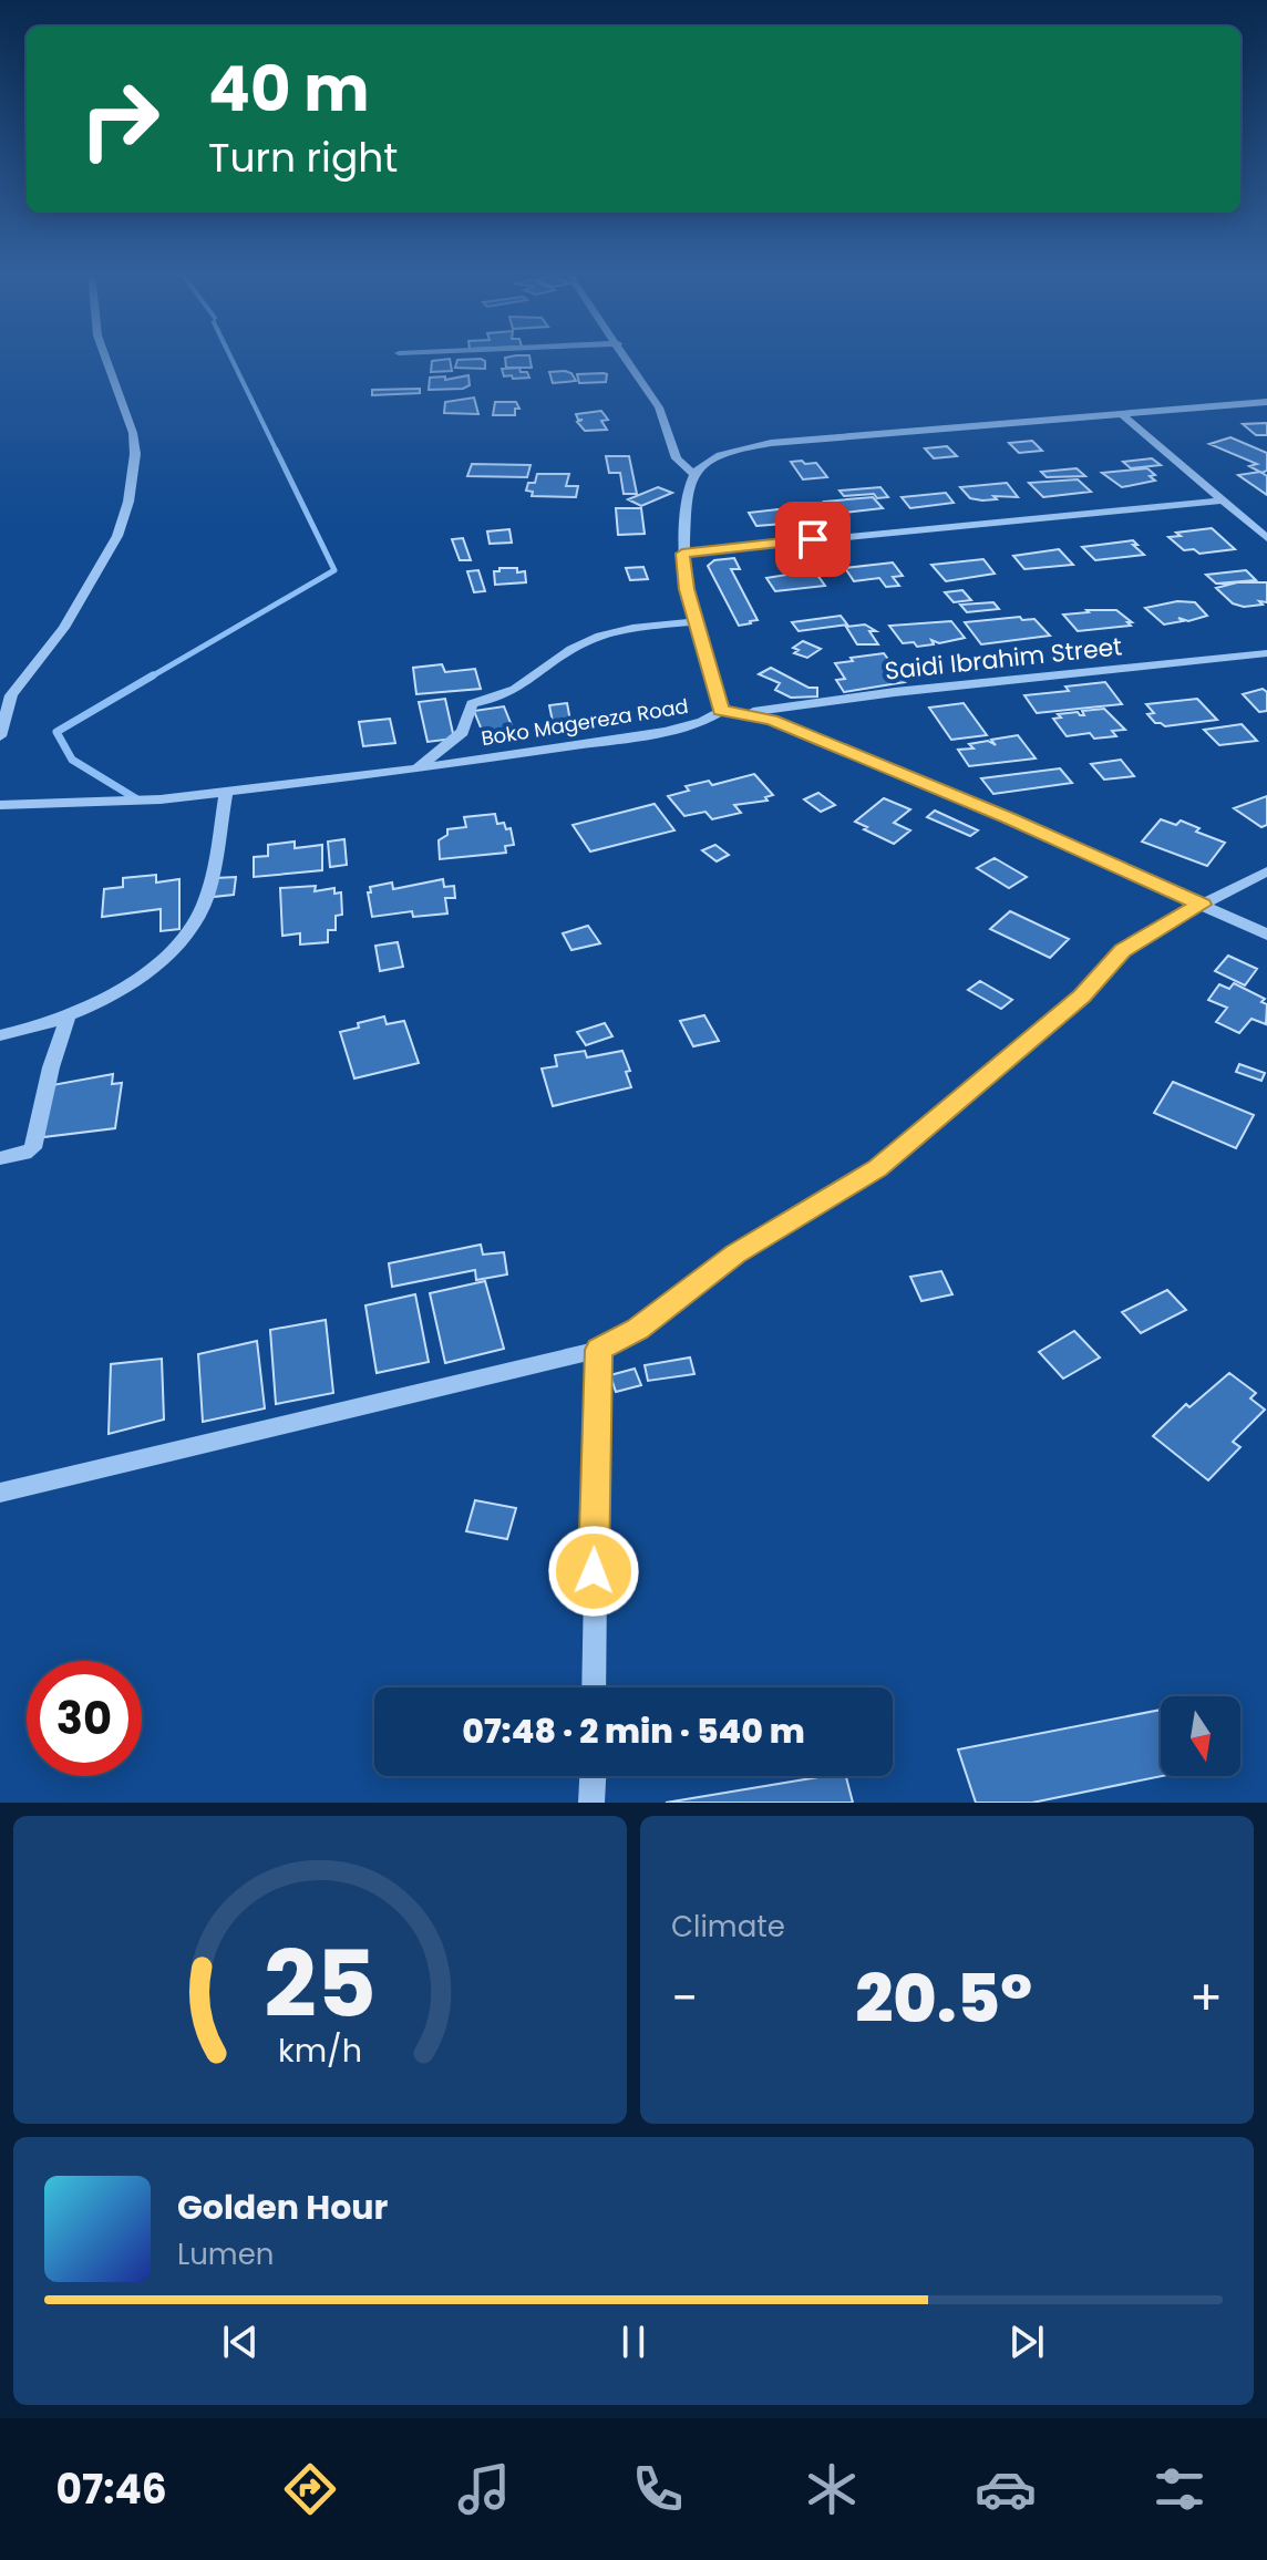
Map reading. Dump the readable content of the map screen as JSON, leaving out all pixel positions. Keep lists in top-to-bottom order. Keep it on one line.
{"streets":{"street":["Saidi Ibrahim Street","Boko Magereza Road"]},"north":"bottom","page":{"turn":["40 m","Turn right"],"limit":"30","trip":"07:48 · 2 min · 540 m","tile":"Climate","heat":["−","20.5°","+"],"song":["Golden Hour","Lumen"],"tabs":"07:46","gauge":["25","km/h"]}}
